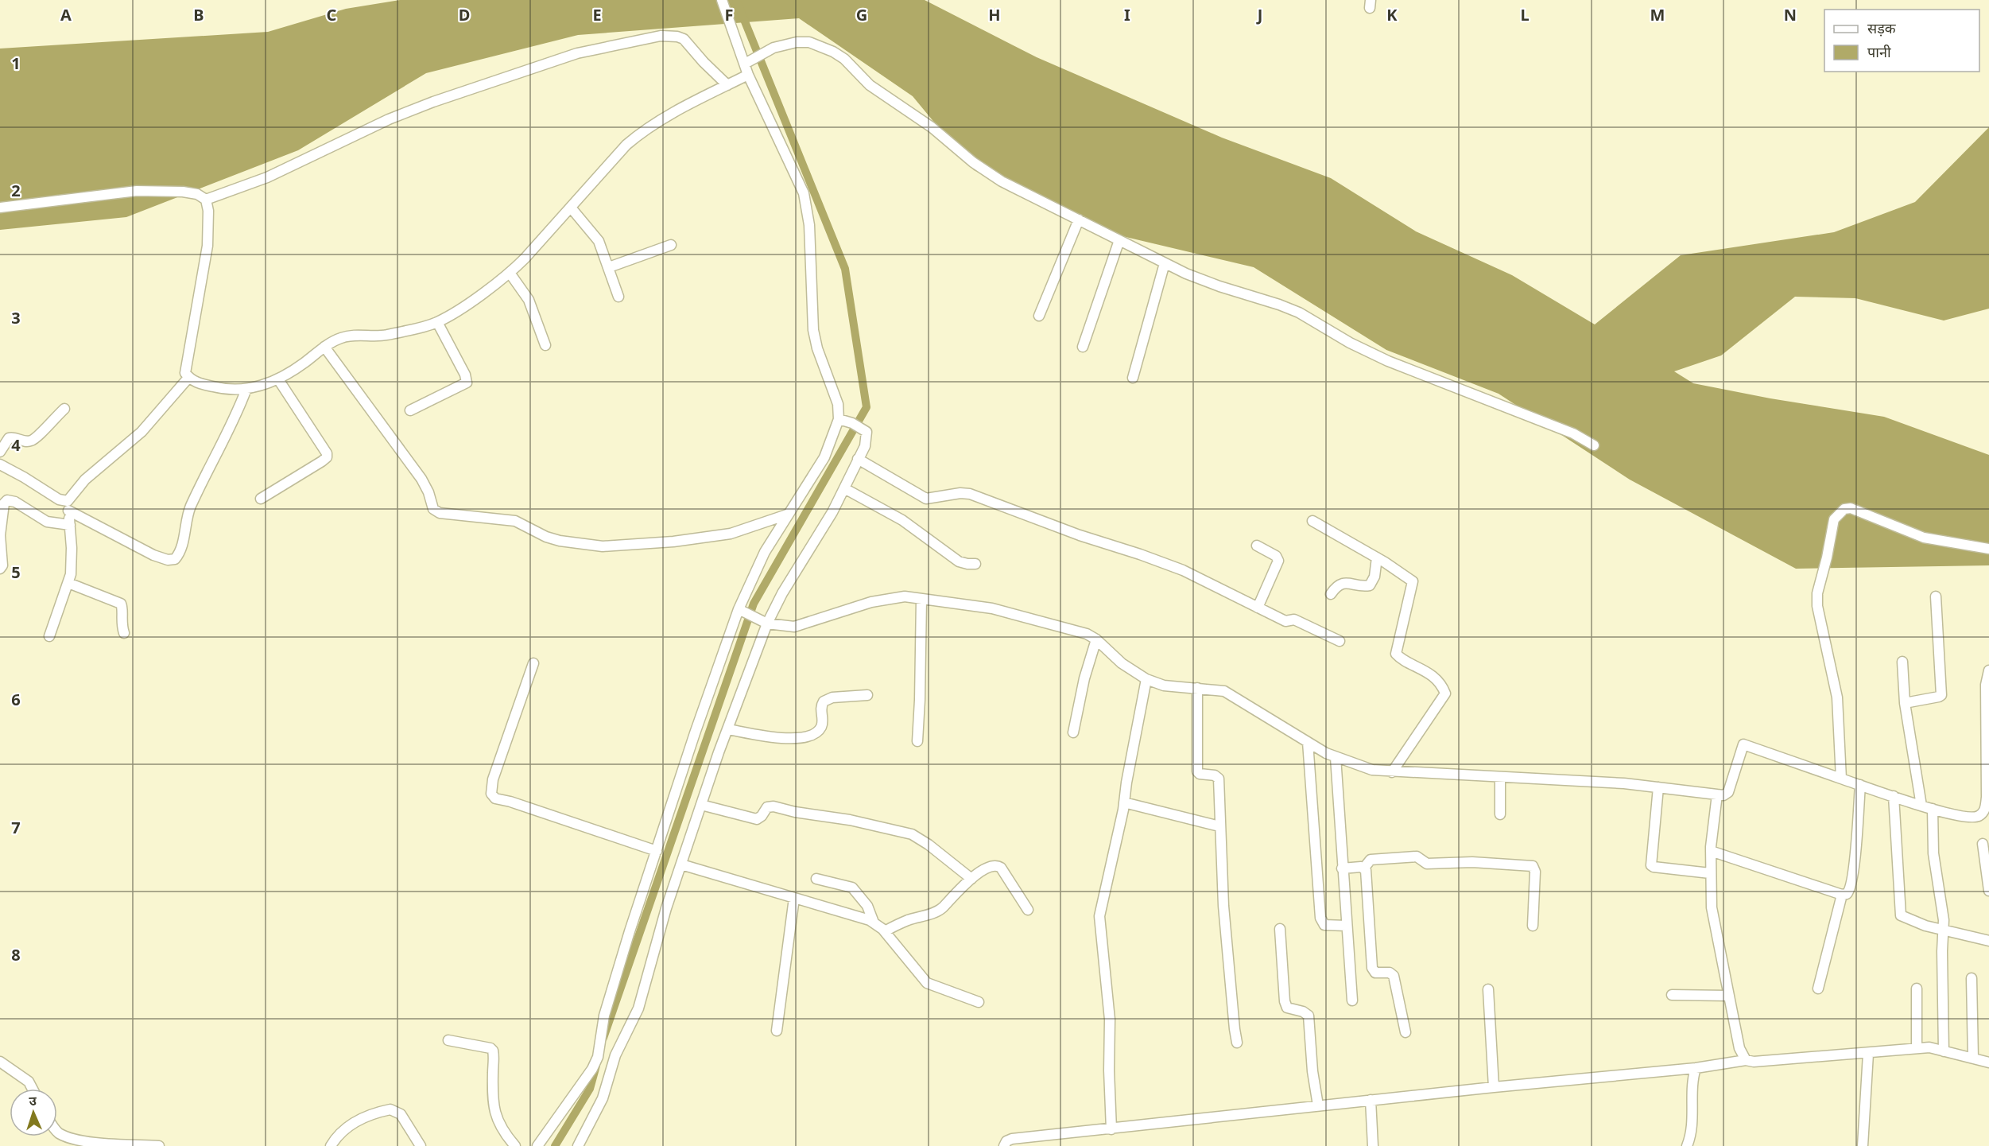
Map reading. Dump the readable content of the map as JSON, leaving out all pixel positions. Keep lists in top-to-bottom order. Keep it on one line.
{"legend":["सड़क","पानी"],"north":"top","grid":{"columns":["A","B","C","D","E","F","G","H","I","J","K","L","M","N"],"rows":["1","2","3","4","5","6","7","8"]}}
